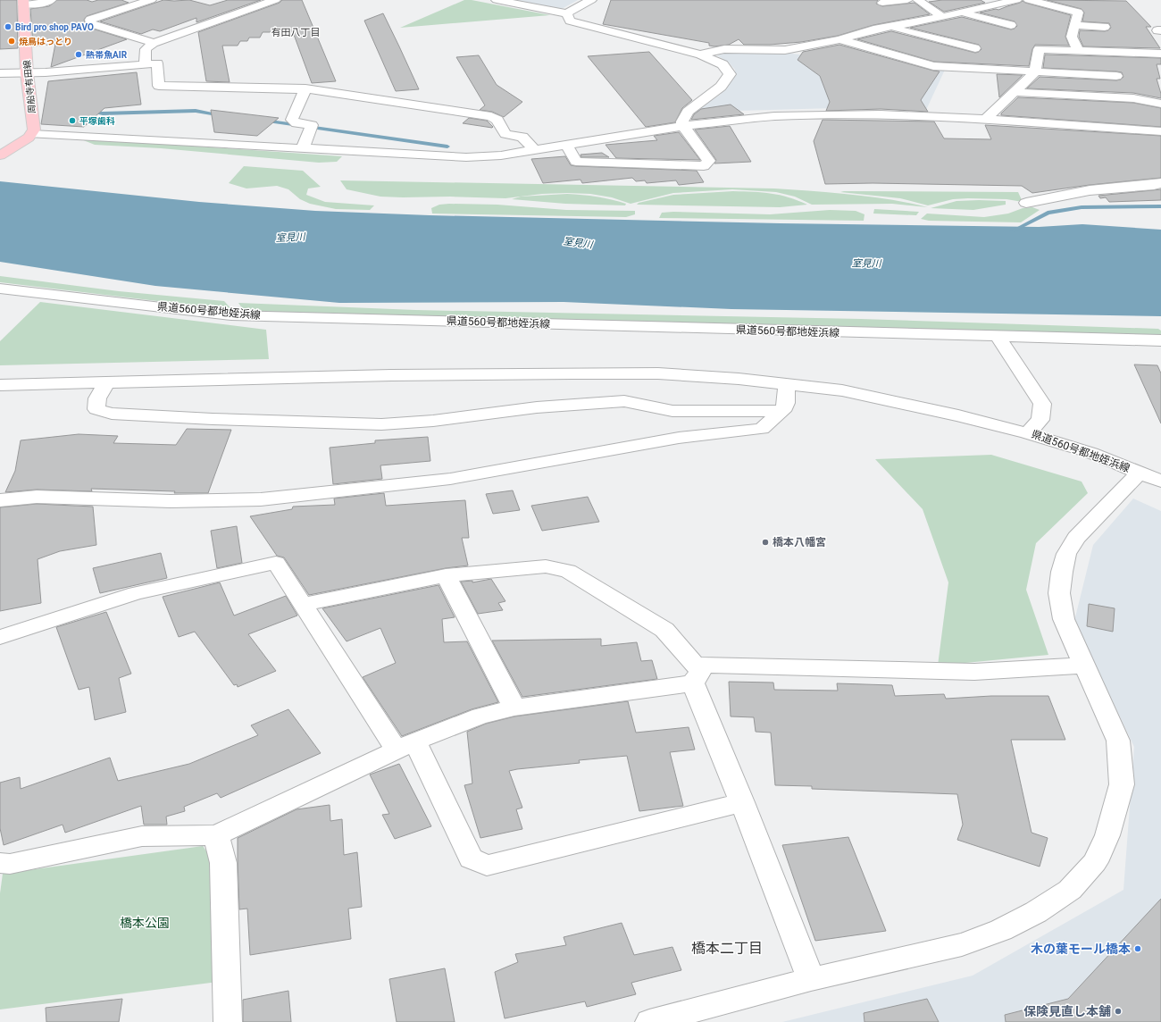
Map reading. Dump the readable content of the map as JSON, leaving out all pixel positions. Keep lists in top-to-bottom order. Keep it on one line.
{"streets":{"main road":["周船寺有田線"],"street":["県道560号都地姪浜線"]},"districts":["有田八丁目","橋本二丁目"],"water":["室見川"],"parks":["橋本公園"],"places":["Bird pro shop PAVO","焼鳥はっとり","熱帯魚AIR","平塚歯科","橋本八幡宮","木の葉モール橋本","保険見直し本舗"]}
